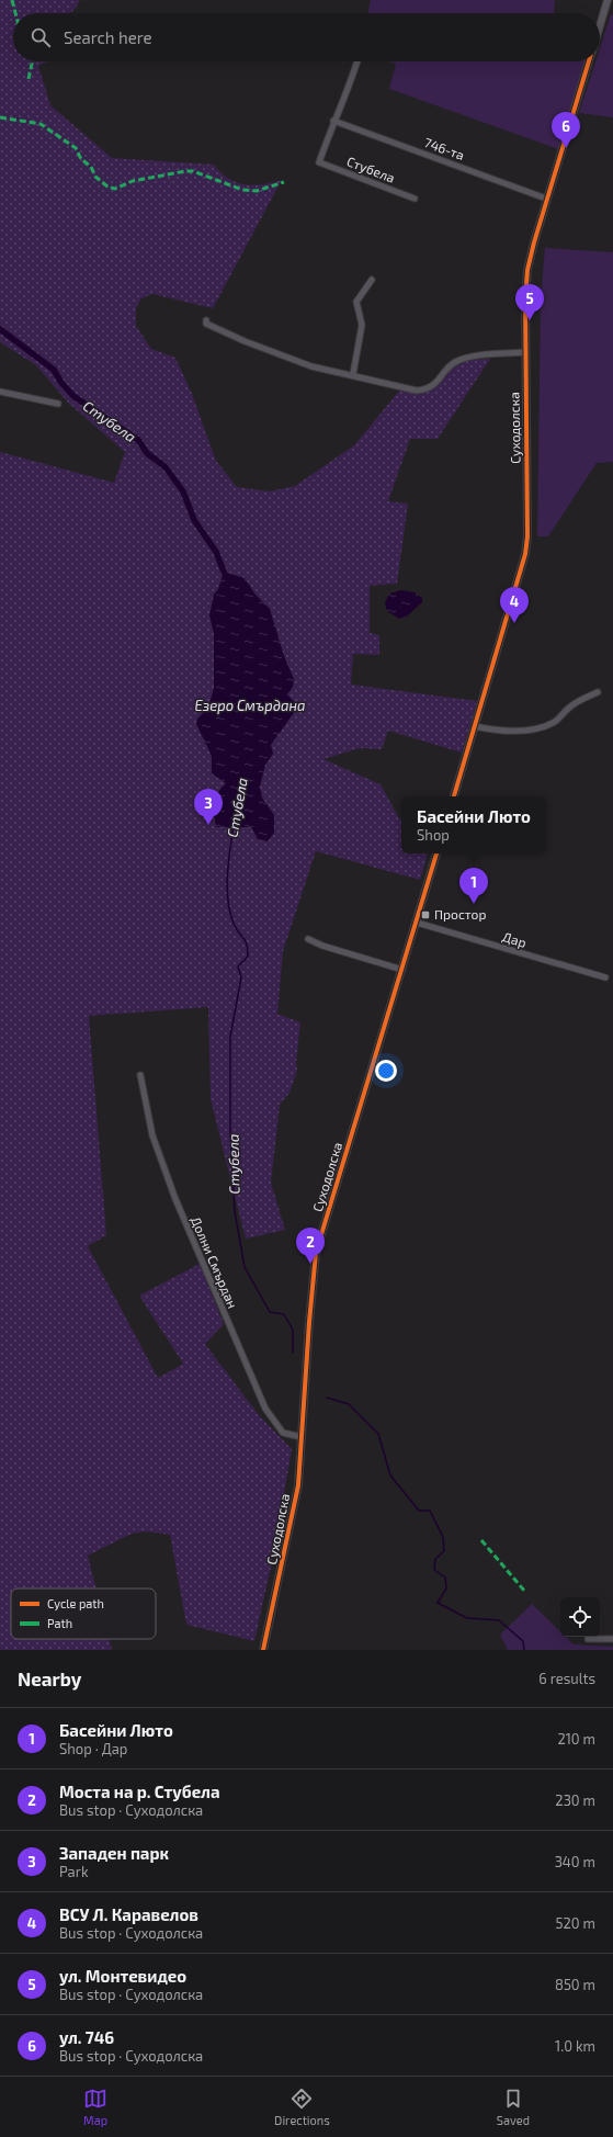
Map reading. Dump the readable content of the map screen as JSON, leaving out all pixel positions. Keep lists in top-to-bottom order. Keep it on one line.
{"streets":{"street":["746-та","Стубела","Суходолска","Дар","Долни Смърдан"]},"crossings":[["746-та","Стубела"],["746-та","Суходолска"],["Суходолска","Дар"],["Суходолска","Долни Смърдан"]],"water":["Стубела","Езеро Смърдана"],"places":{"transit":["Простор"]},"legend":["Cycle path","Path"],"page":{"search":"Search here","pins":["6","5","4","3","1","2"],"popup":["Басейни Люто","Shop"],"heading":["Nearby","6 results"],"list":[{"mark":"1","name":"Басейни Люто","note":"Shop · Дар","value":"210 m"},{"mark":"2","name":"Моста на р. Стубела","note":"Bus stop · Суходолска","value":"230 m"},{"mark":"3","name":"Западен парк","note":"Park","value":"340 m"},{"mark":"4","name":"ВСУ Л. Каравелов","note":"Bus stop · Суходолска","value":"520 m"},{"mark":"5","name":"ул. Монтевидео","note":"Bus stop · Суходолска","value":"850 m"},{"mark":"6","name":"ул. 746","note":"Bus stop · Суходолска","value":"1.0 km"}],"nav":["Map","Directions","Saved"]}}
